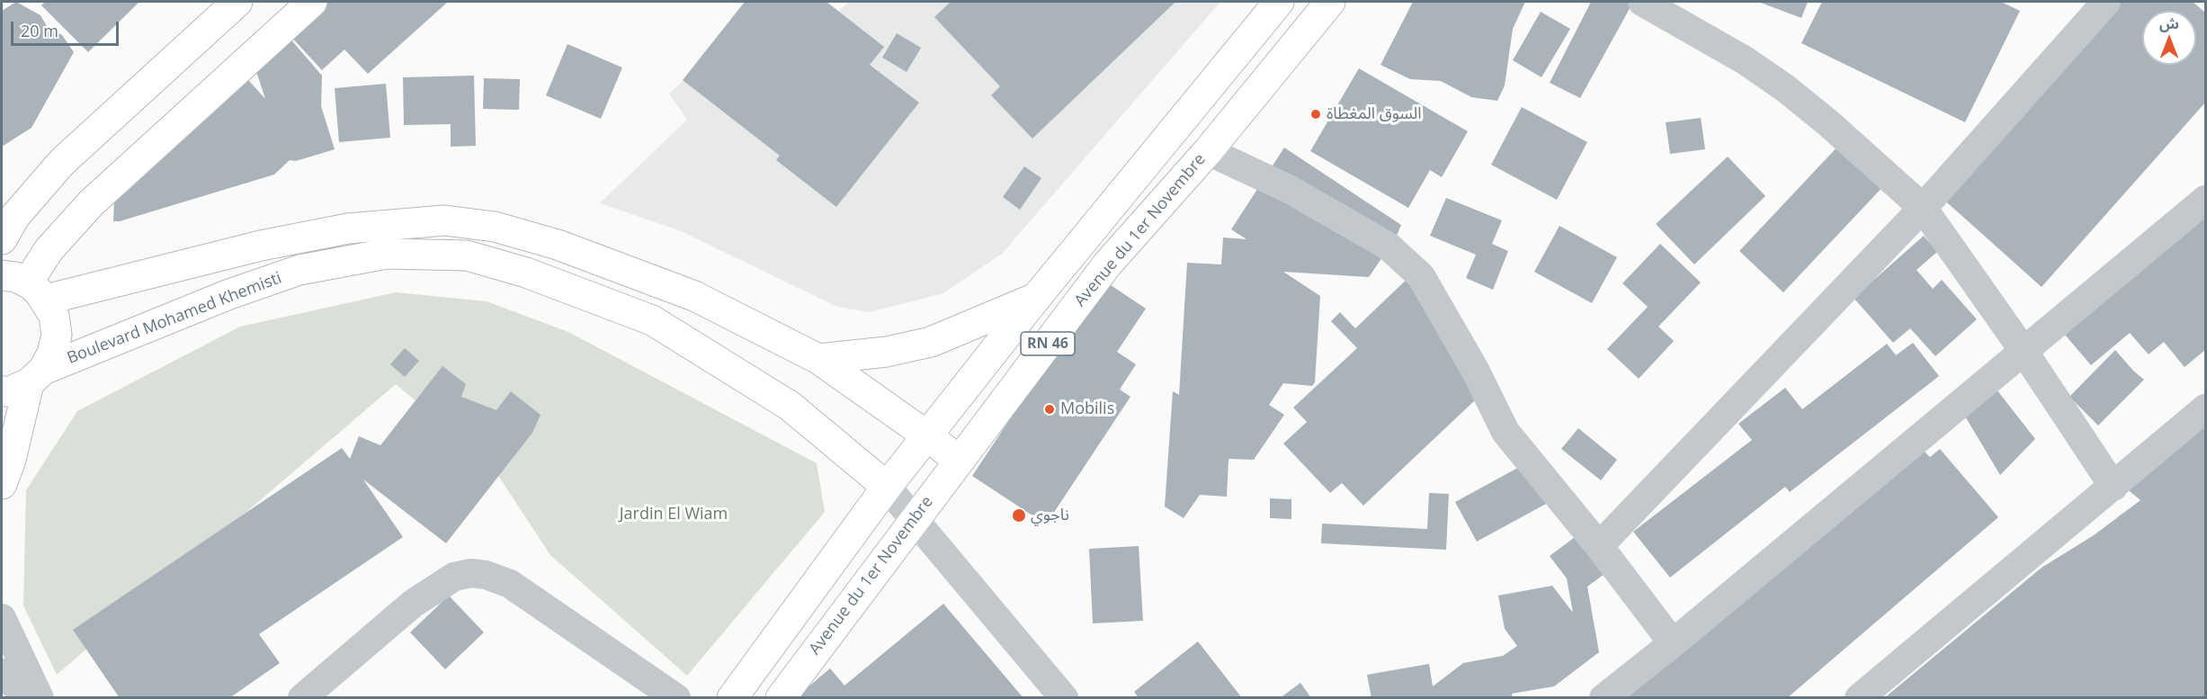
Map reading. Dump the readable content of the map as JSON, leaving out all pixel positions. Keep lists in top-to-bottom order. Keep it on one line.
{"streets":{"main road":["Avenue du 1er Novembre","Boulevard Mohamed Khemisti","RN 46"]},"crossings":[["Boulevard Mohamed Khemisti","RN 46"]],"parks":["Jardin El Wiam"],"places":["السوق المغطاة","Mobilis","ناجوي"],"scale_bar":"20 m","north":"top"}
